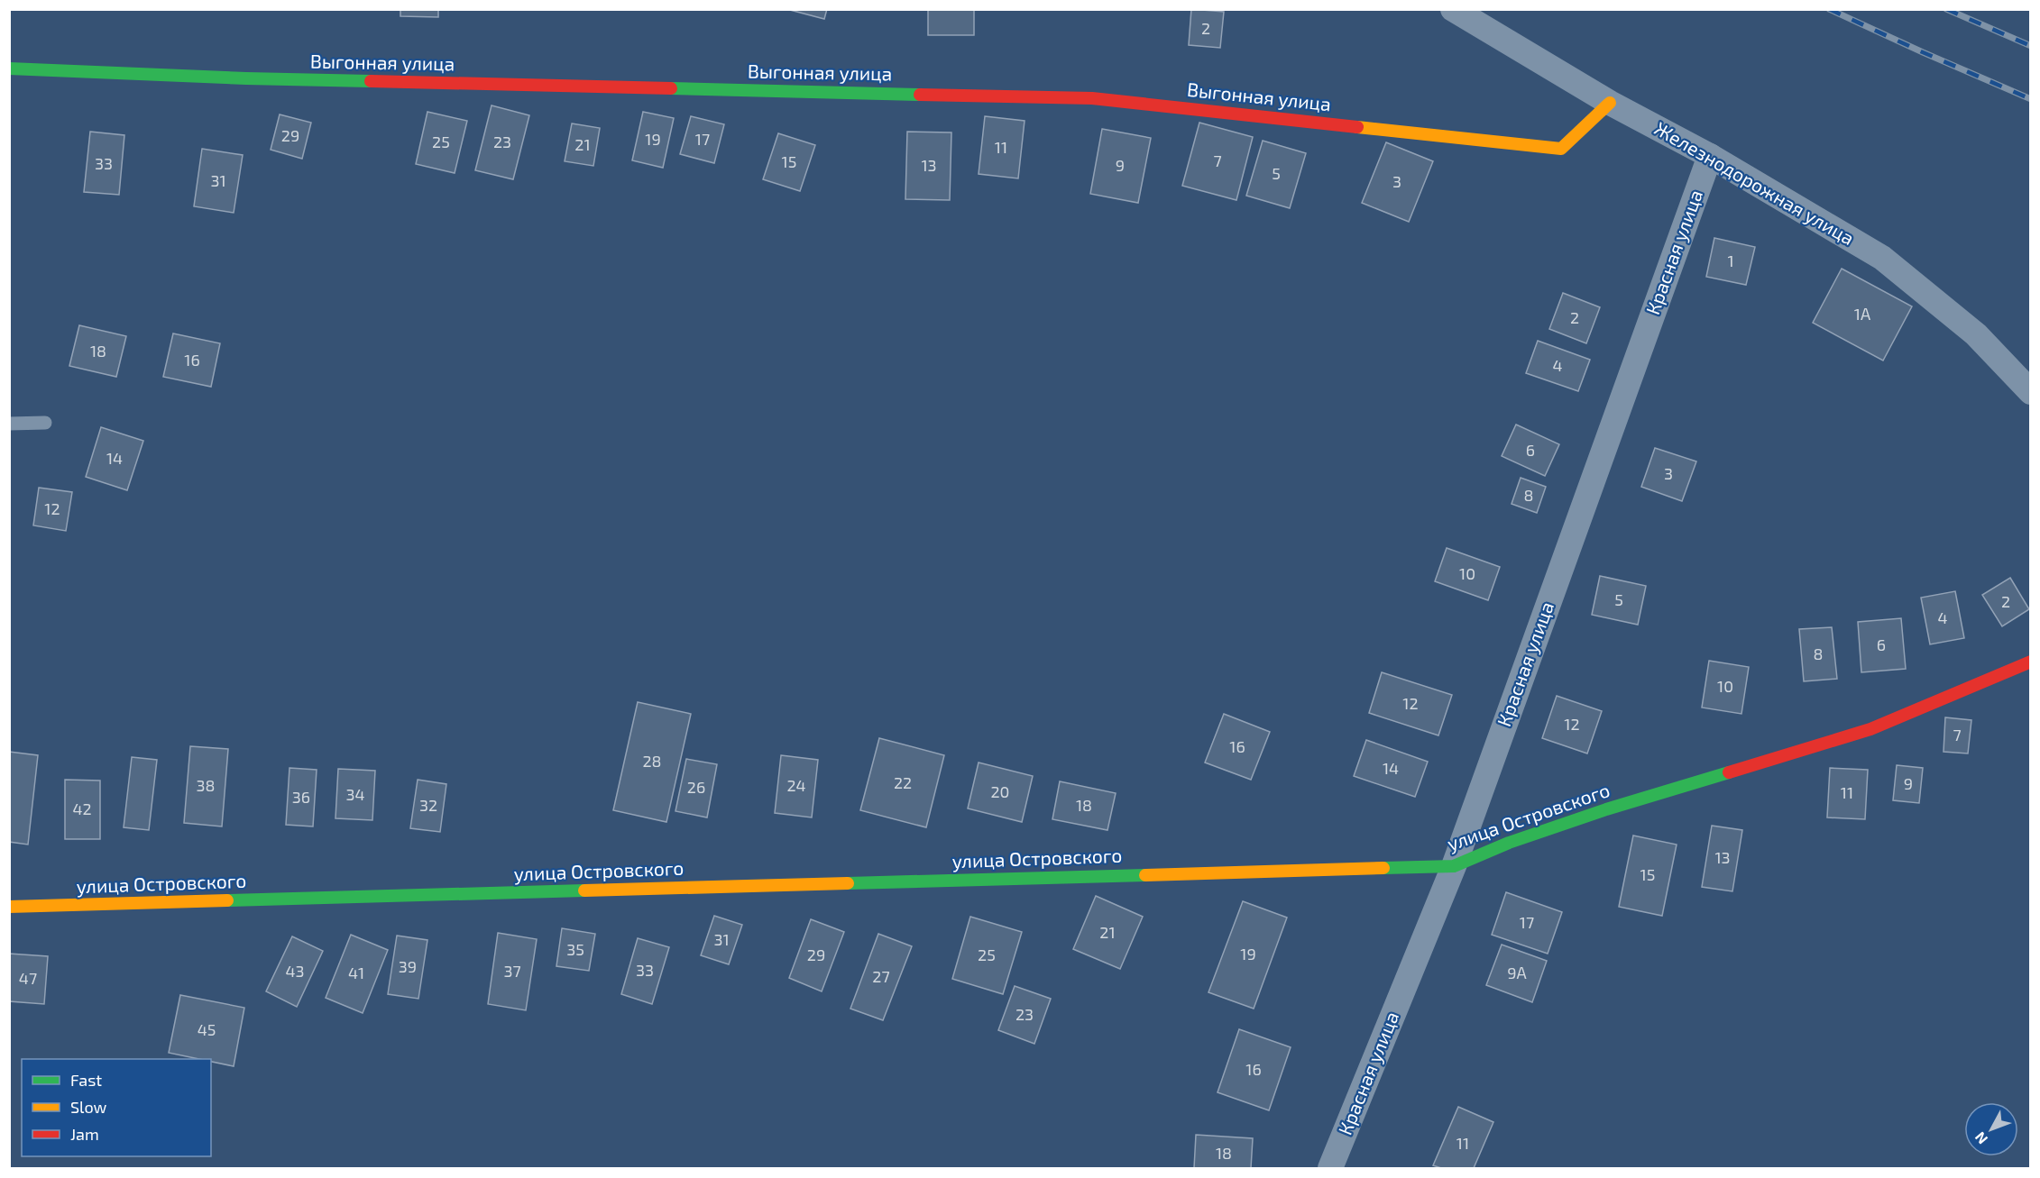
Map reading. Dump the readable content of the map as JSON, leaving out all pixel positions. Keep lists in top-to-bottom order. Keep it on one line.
{"streets":{"street":["Выгонная улица","Железнодорожная улица","Красная улица","улица Островского"]},"crossings":[["Выгонная улица","Железнодорожная улица"],["Железнодорожная улица","Красная улица"],["Красная улица","улица Островского"]],"house_numbers":["2","29","19","17","25","23","21","11","7","15","33","13","9","5","31","3","1","1А","2","18","16","4","6","14","3","8","12","10","5","2","4","6","8","10","12","12","7","16","28","14","22","9","38","24","26","20","11","34","36","32","18","42","13","15","17","21","31","35","19","29","25","39","33","43","37","41","9А","27","47","23","45","16","11","18"],"legend":["Fast","Slow","Jam"],"north":"bottom left"}
